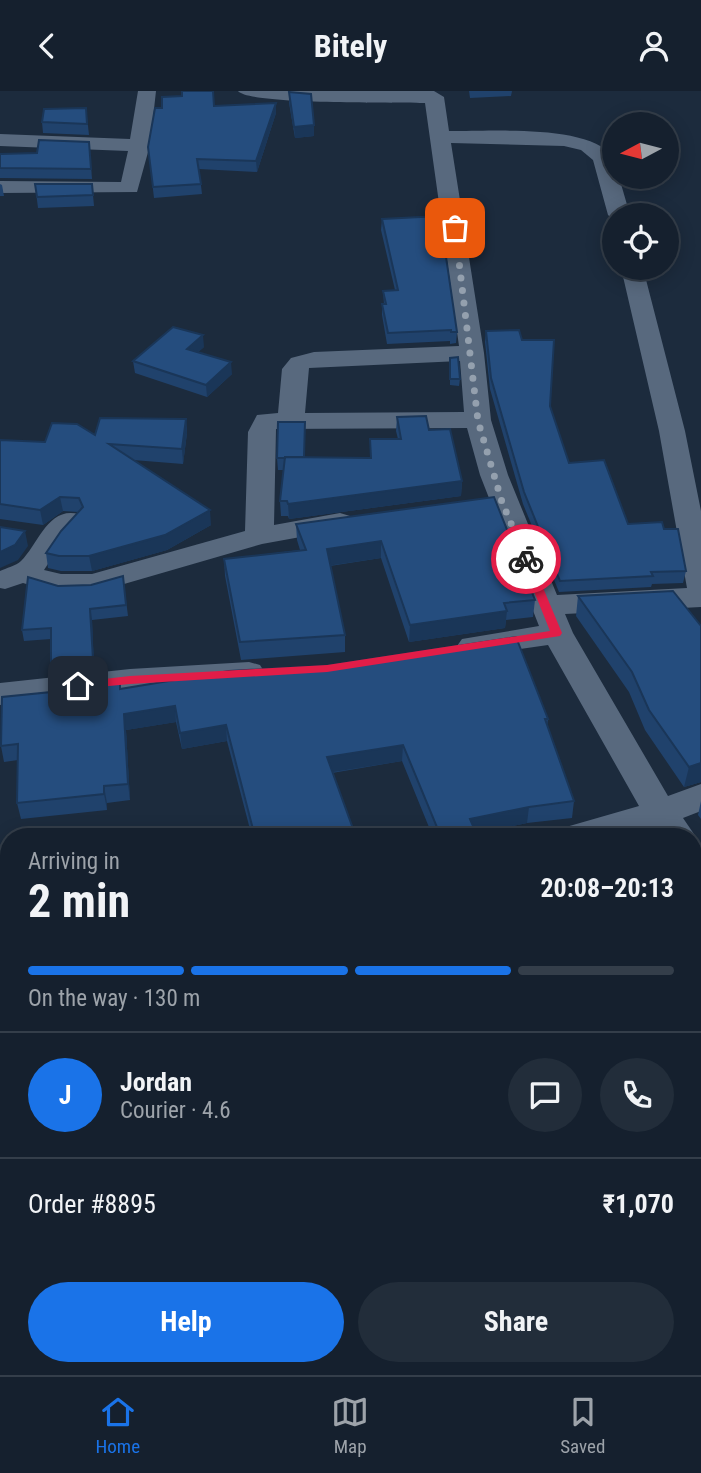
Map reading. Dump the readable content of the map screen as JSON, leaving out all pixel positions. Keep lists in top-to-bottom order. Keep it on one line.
{"north":"left","page":{"header":"Bitely","heading":["2 min","Arriving in","20:08–20:13"],"panel":["Jordan","Courier · 4.6","Order #8895","₹1,070"],"bar":"On the way · 130 m","round":"J","buttons":["Help","Share"],"tabs":["Home","Map","Saved"]}}
